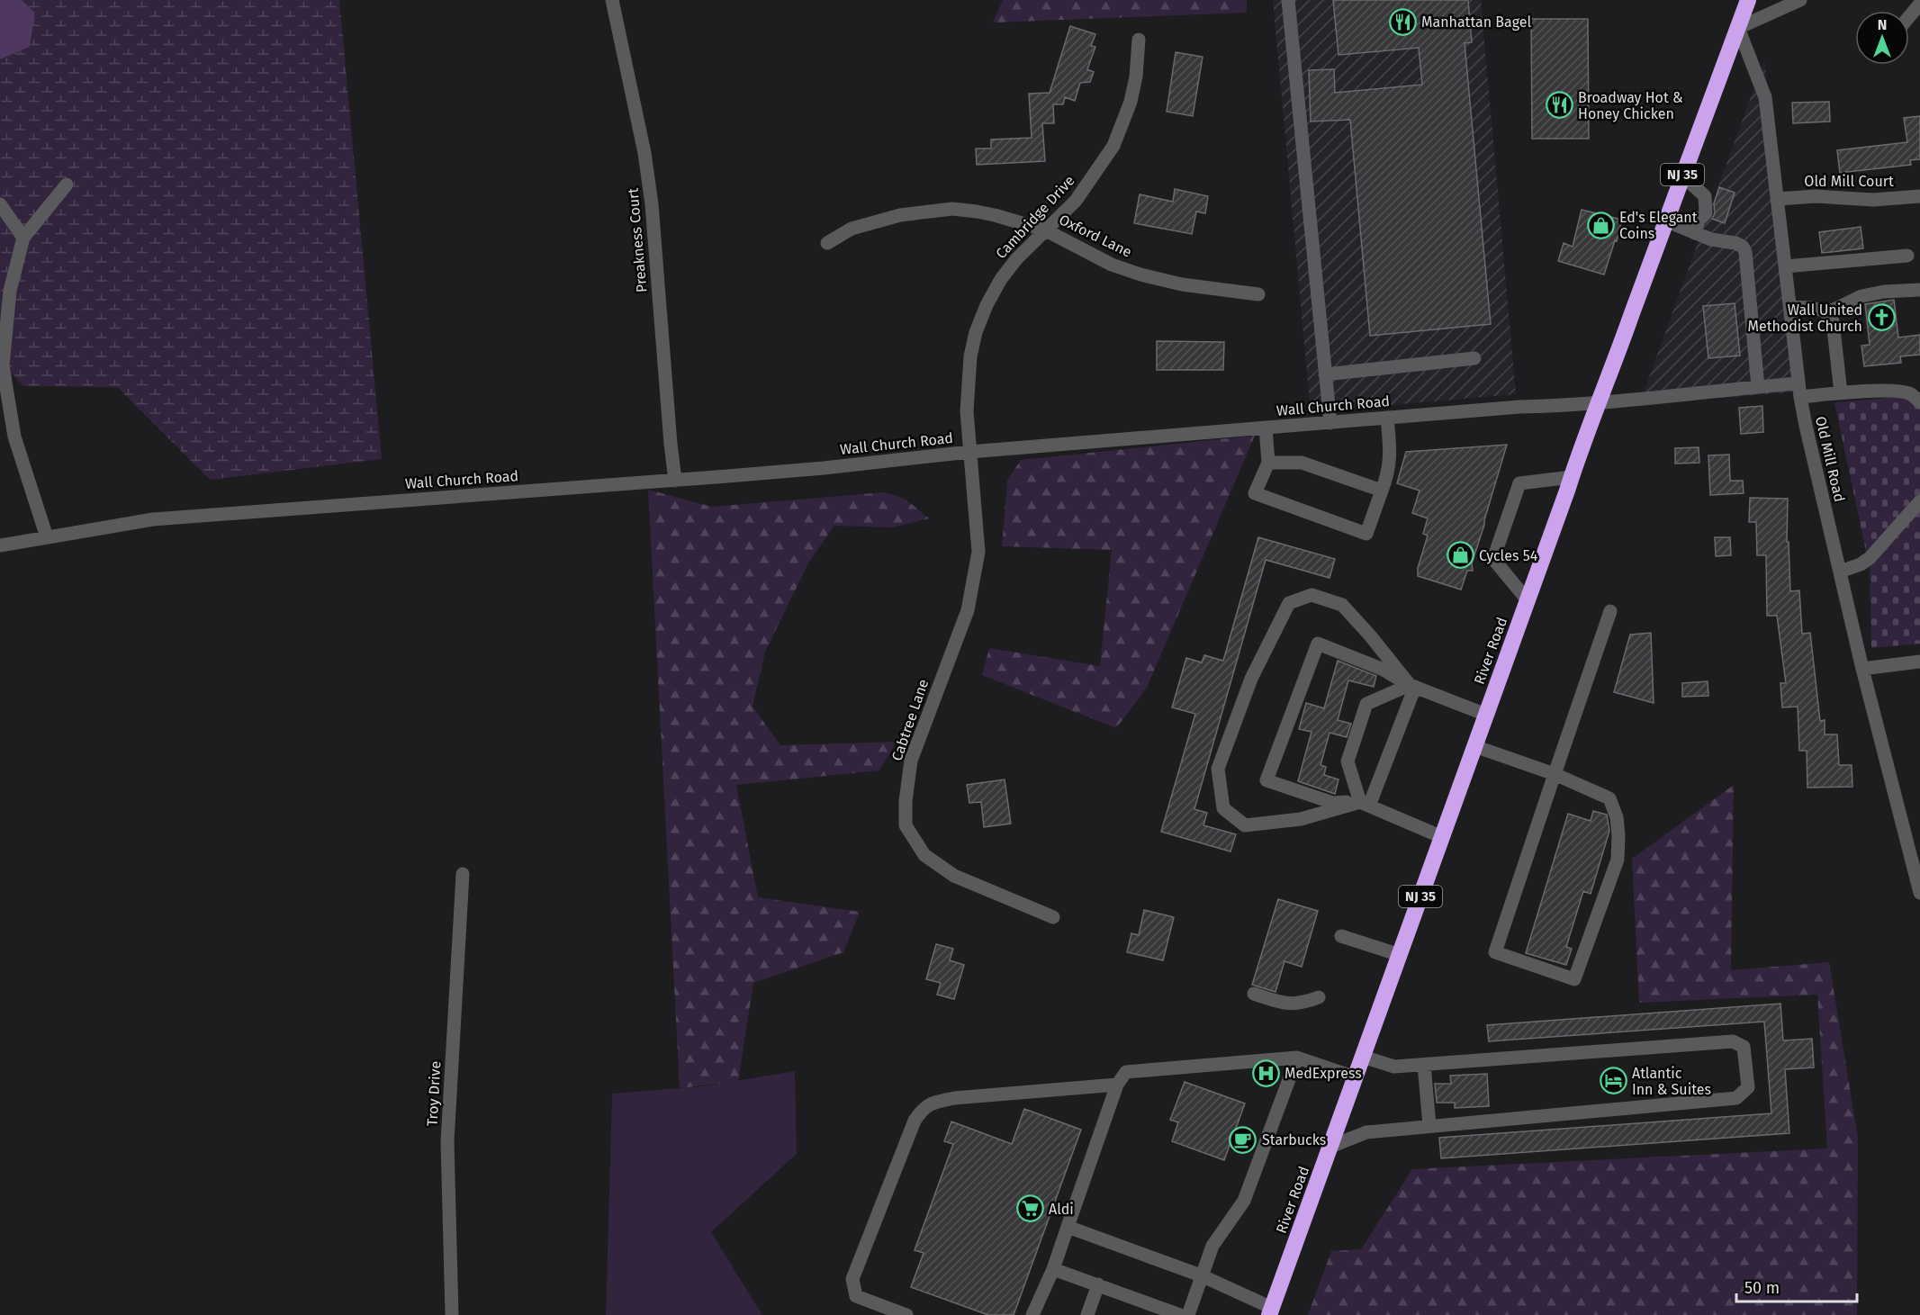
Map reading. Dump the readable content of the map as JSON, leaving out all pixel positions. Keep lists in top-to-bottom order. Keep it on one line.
{"streets":{"highway":["NJ 35","River Road"],"street":["Old Mill Court","Cambridge Drive","Oxford Lane","Preakness Court","Wall Church Road","Old Mill Road","Cabtree Lane","Troy Drive"]},"crossings":[["Old Mill Court","Old Mill Road"],["Cambridge Drive","Oxford Lane"],["Cambridge Drive","Wall Church Road"],["Cambridge Drive","Cabtree Lane"],["Preakness Court","Wall Church Road"],["Wall Church Road","Old Mill Road"],["Wall Church Road","River Road"],["Wall Church Road","Cabtree Lane"],["Old Mill Road","River Road"]],"places":{"restaurant":["Manhattan Bagel","Broadway Hot & Honey Chicken"],"shop":["Ed's Elegant Coins","Cycles 54"],"church":["Wall United Methodist Church"],"hospital":["MedExpress"],"hotel":["Atlantic Inn & Suites"],"cafe":["Starbucks"],"supermarket":["Aldi"]},"scale_bar":"50 m","north":"top"}
